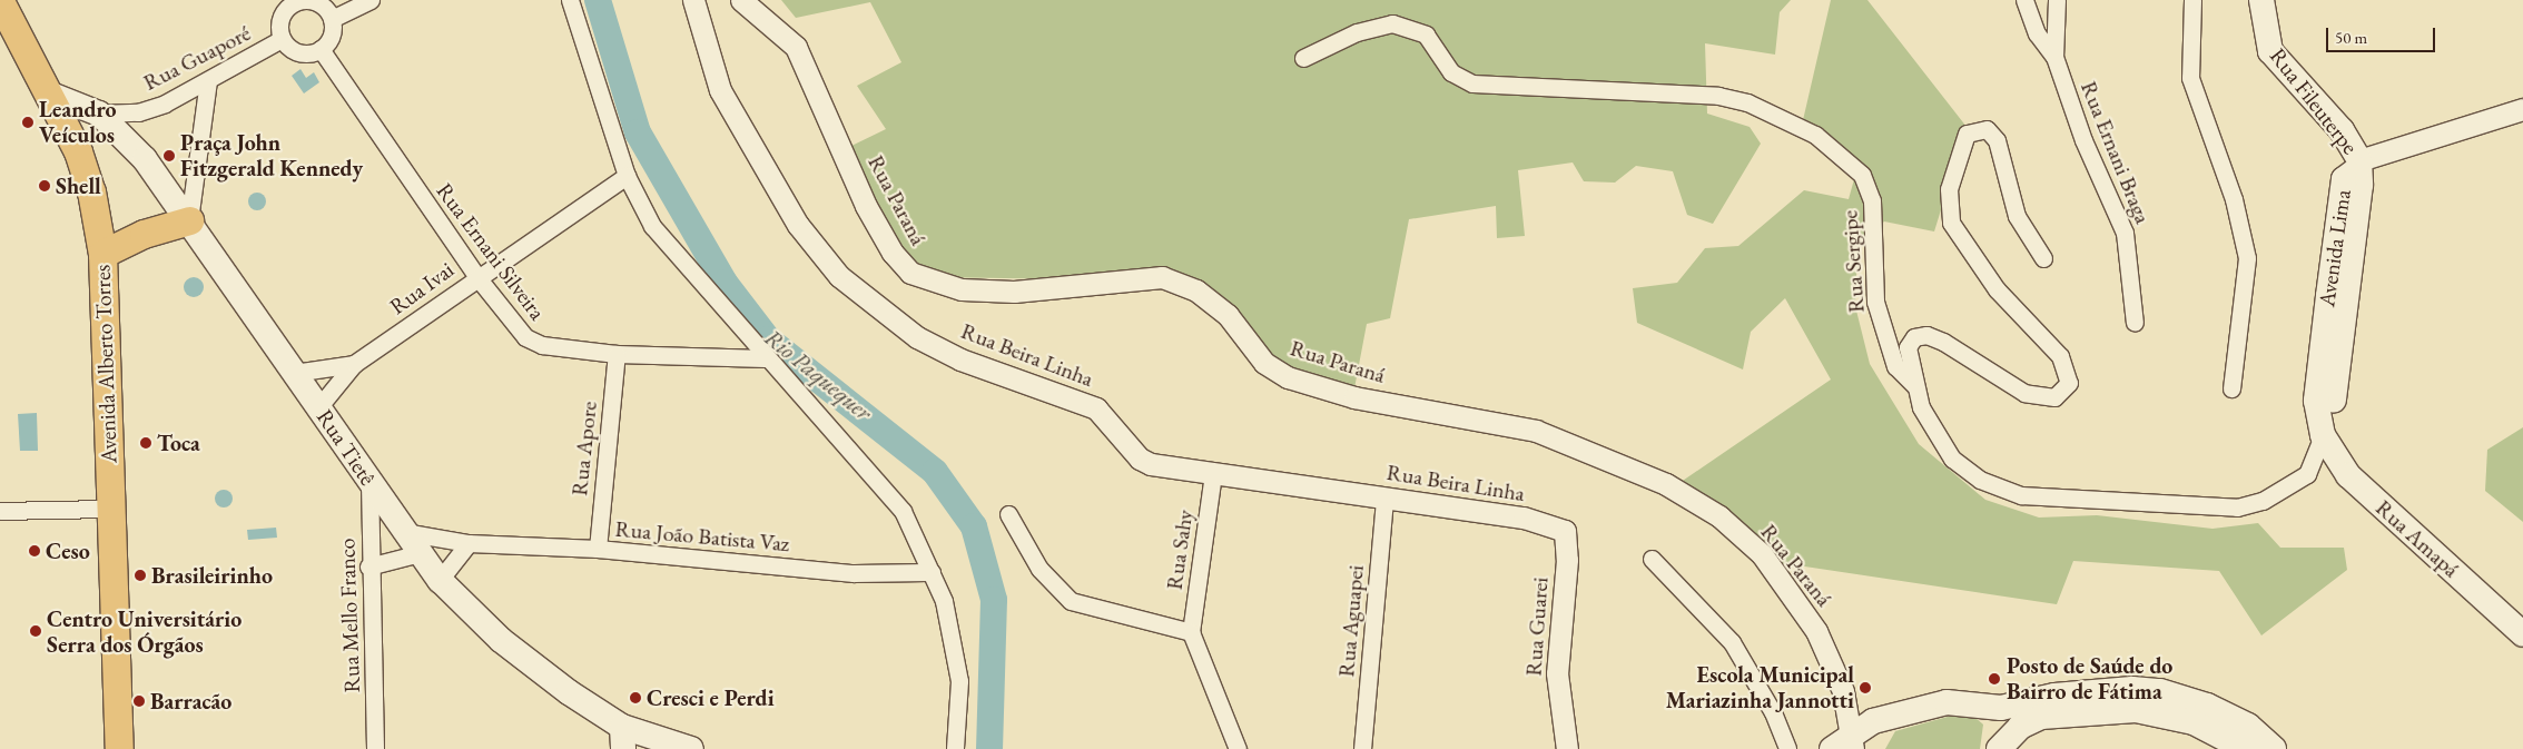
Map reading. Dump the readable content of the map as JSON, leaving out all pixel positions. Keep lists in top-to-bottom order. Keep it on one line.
{"streets":{"main road":["Rua Fileuterpe","Avenida Lima","Avenida Alberto Torres","Rua Tietê","Rua Amapá"],"street":["Rua Guaporé","Rua Ernani Braga","Rua Paraná","Rua Ernani Silveira","Rua Sergipe","Rua Ivai","Rua Beira Linha","Rua Apore","Rua João Batista Vaz","Rua Sahy","Rua Mello Franco","Rua Aguapei","Rua Guarei"]},"crossings":[["Rua Guaporé","Rua Ernani Silveira"],["Rua Guaporé","Rua Tietê"],["Rua Fileuterpe","Avenida Lima"],["Avenida Lima","Rua Sergipe"],["Avenida Lima","Rua Amapá"],["Rua Ernani Silveira","Rua Ivai"],["Rua Ernani Silveira","Rua Apore"],["Rua Sergipe","Rua Amapá"],["Rua Ivai","Rua Tietê"],["Rua Beira Linha","Rua Sahy"],["Rua Beira Linha","Rua Aguapei"],["Rua Beira Linha","Rua Guarei"],["Avenida Alberto Torres","Rua Tietê"],["Rua Tietê","Rua João Batista Vaz"],["Rua Tietê","Rua Mello Franco"],["Rua Apore","Rua João Batista Vaz"]],"water":["Rio Paquequer"],"places":["Leandro Veículos","Praça John Fitzgerald Kennedy","Shell","Toca","Ceso","Brasileirinho","Centro Universitário Serra dos Órgãos","Posto de Saúde do Bairro de Fátima","Escola Municipal Mariazinha Jannotti","Cresci e Perdi","Barracão"],"scale_bar":"50 m"}
